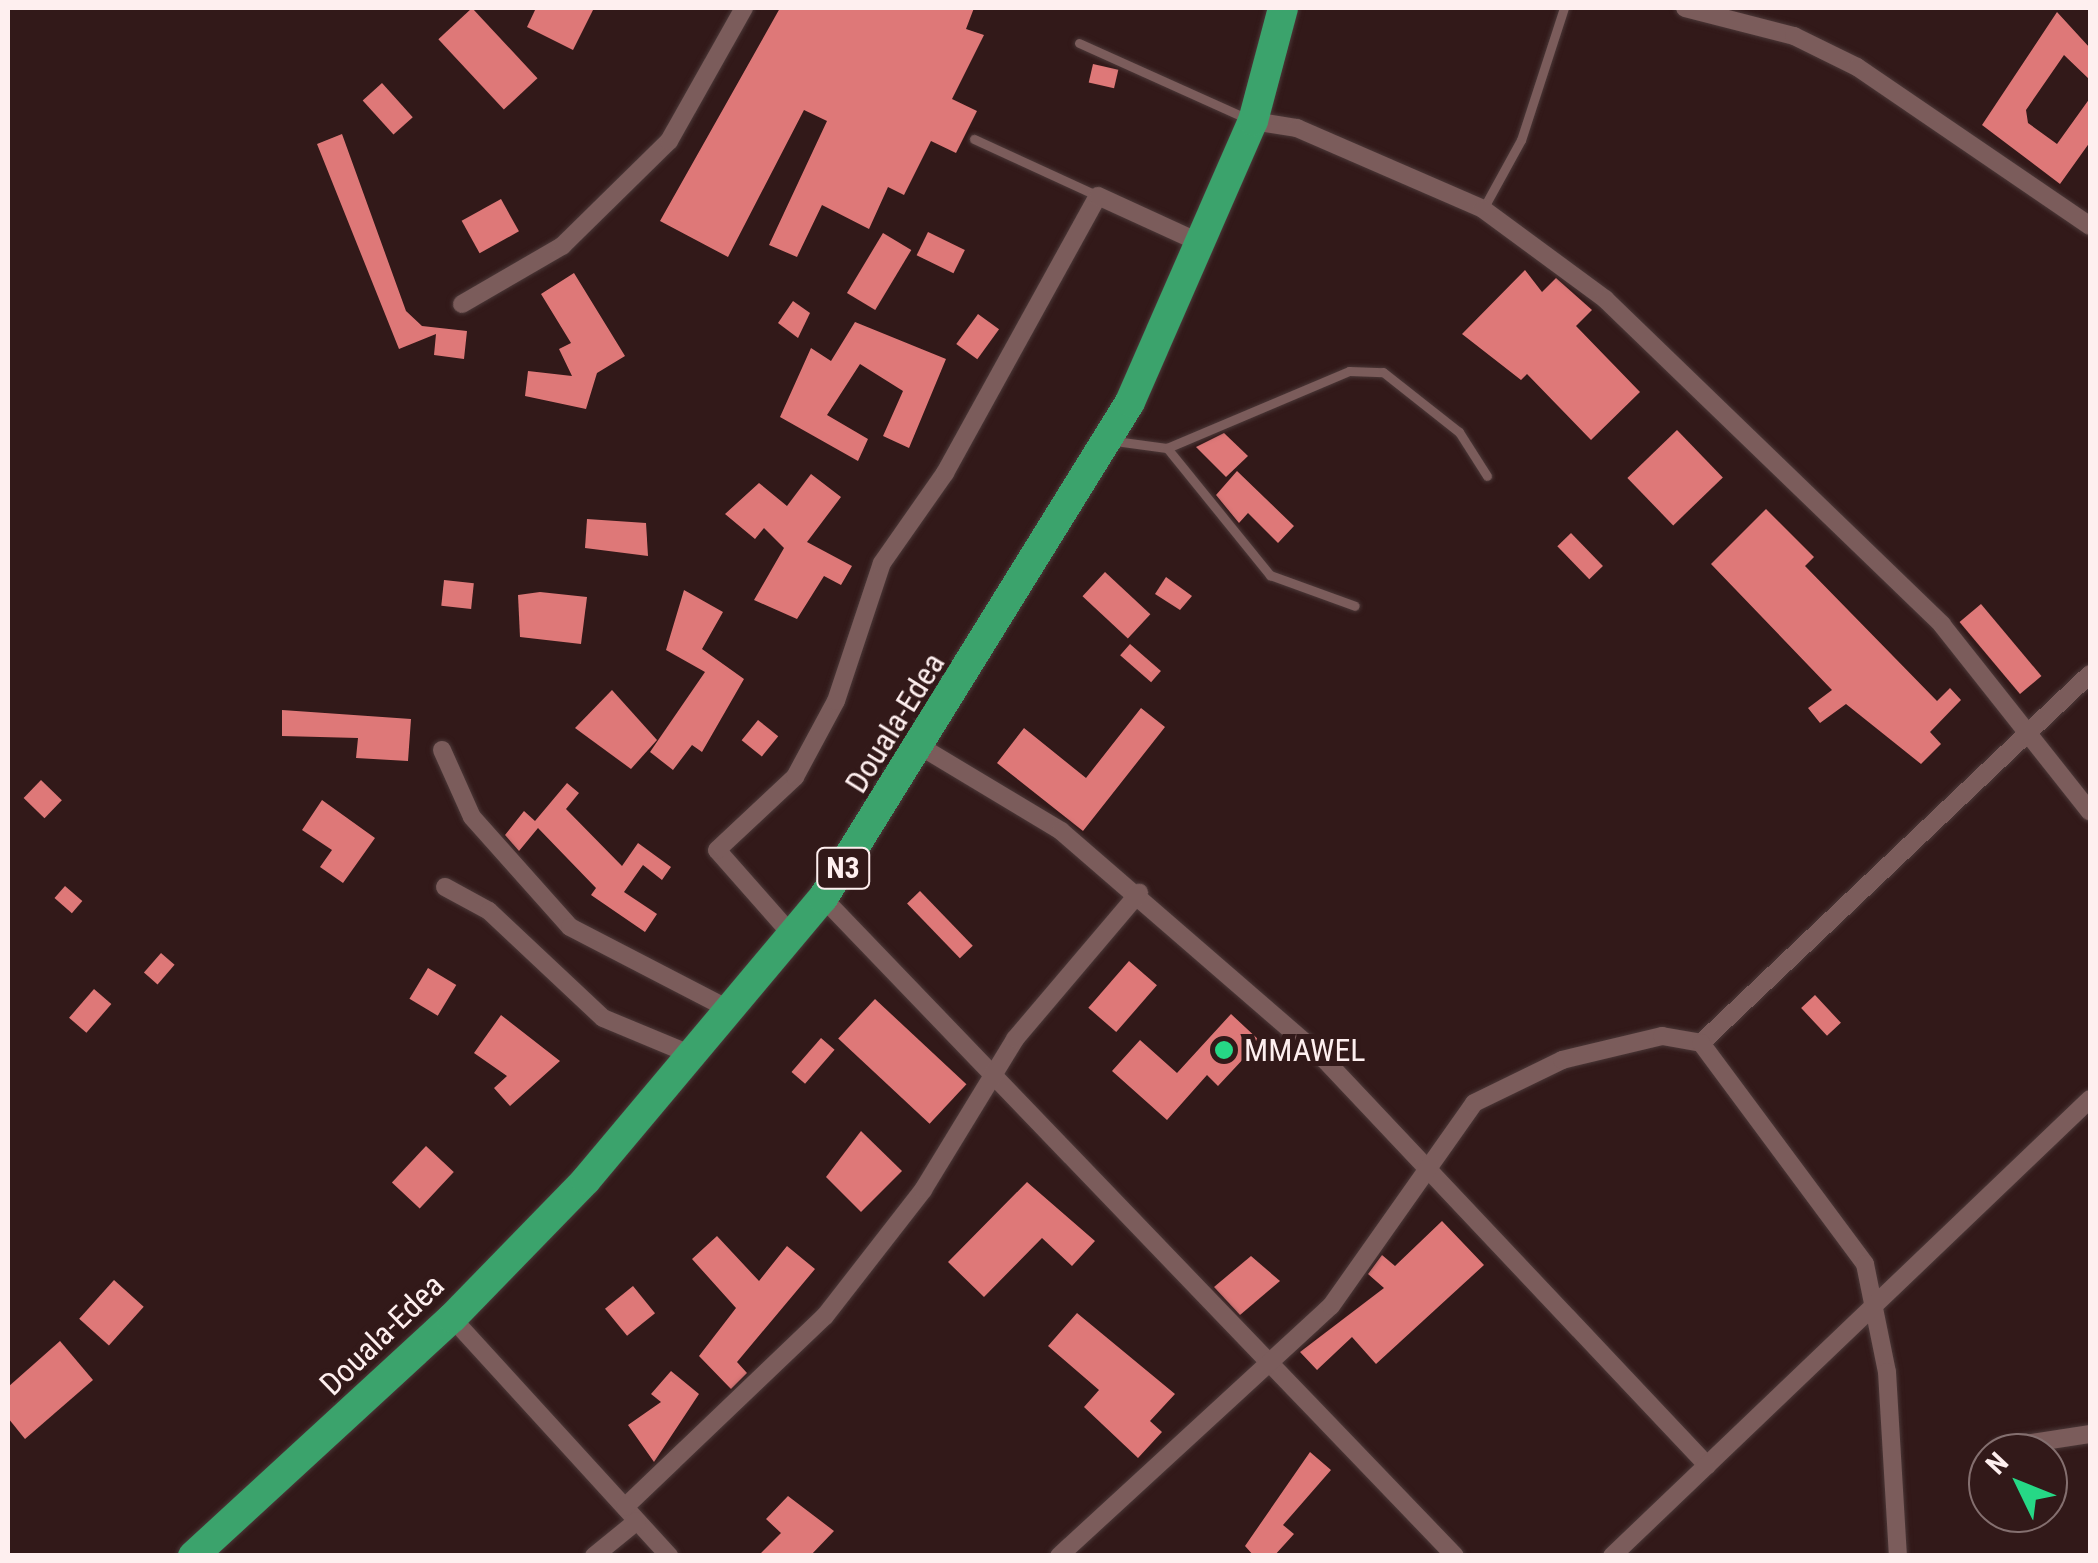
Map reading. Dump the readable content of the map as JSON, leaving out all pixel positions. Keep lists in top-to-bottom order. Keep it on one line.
{"streets":{"highway":["Douala-Edea","N3"]},"places":["MMAWEL"],"north":"top left"}
